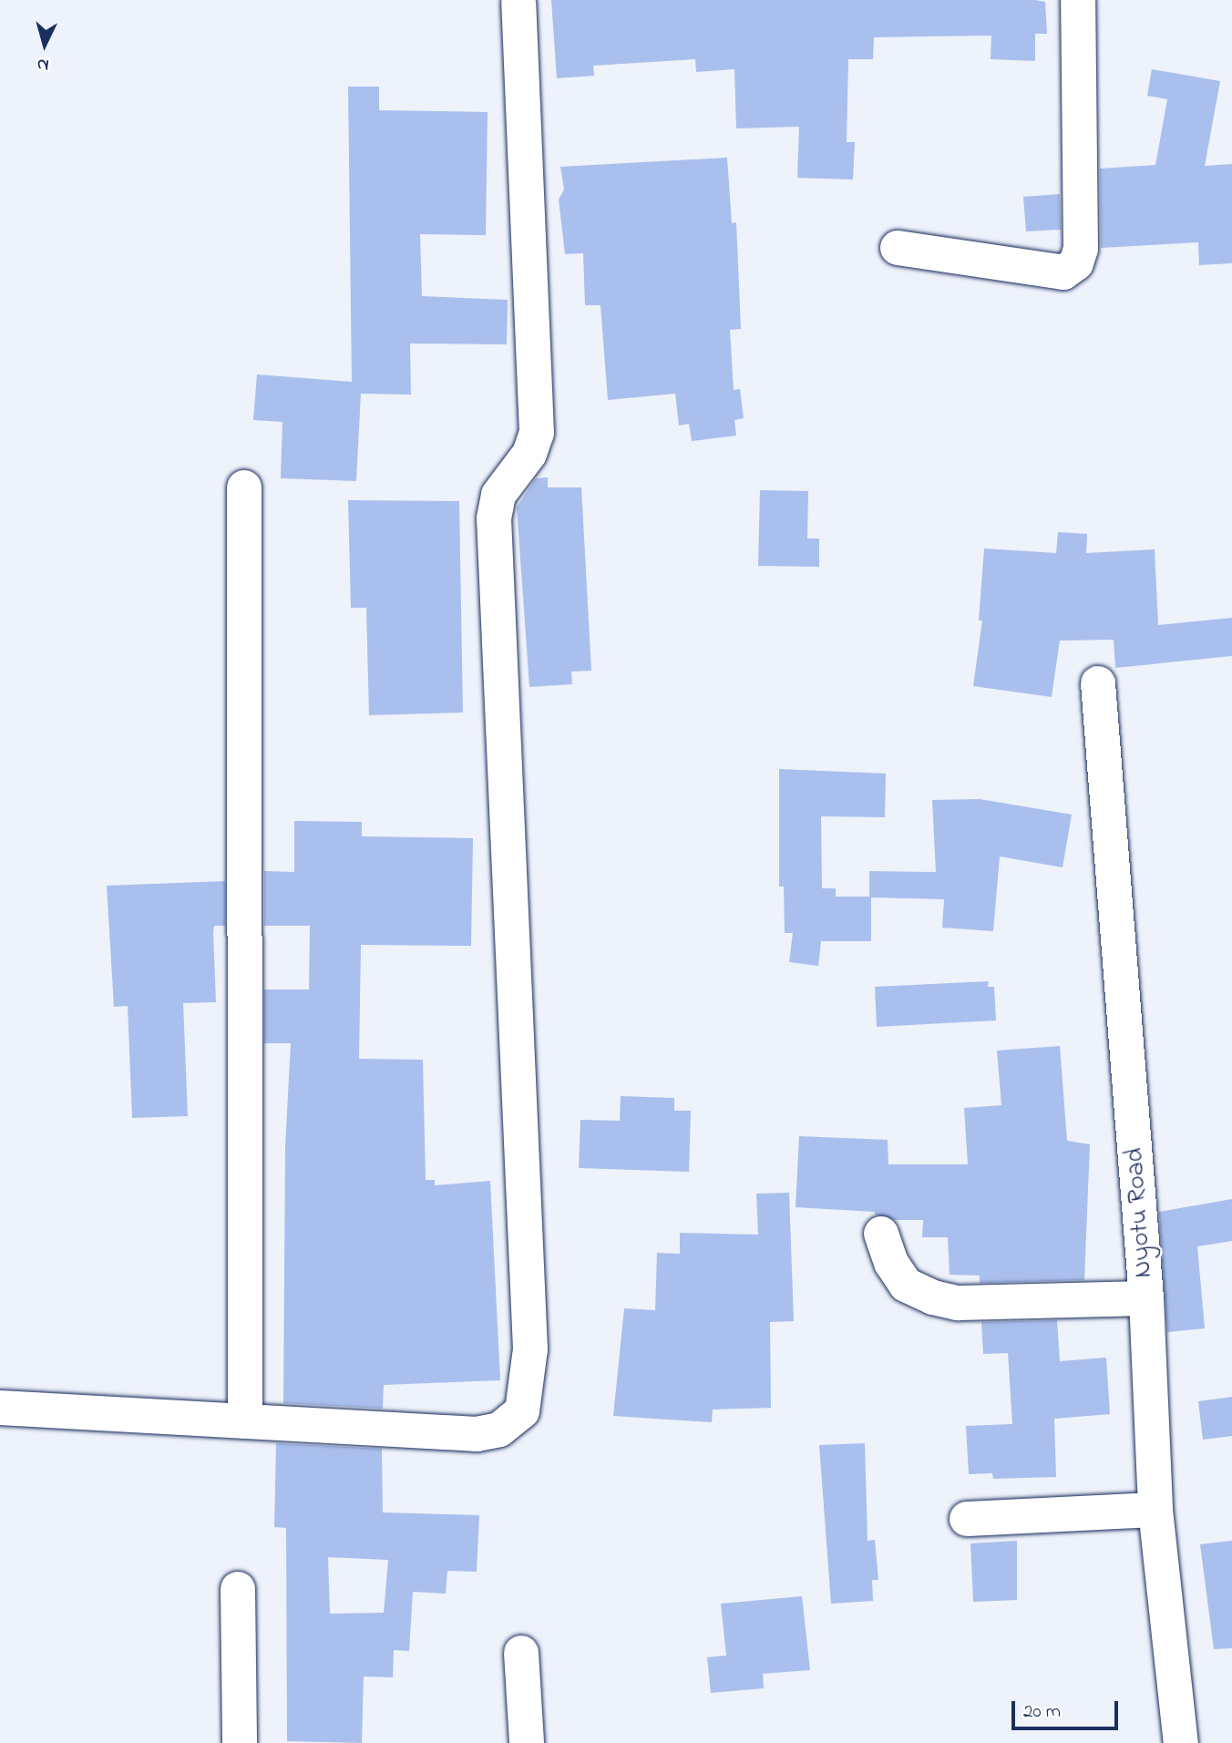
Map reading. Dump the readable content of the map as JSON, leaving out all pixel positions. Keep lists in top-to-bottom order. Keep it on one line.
{"streets":{"street":["Nyotu Road"]},"scale_bar":"20 m","north":"bottom"}
